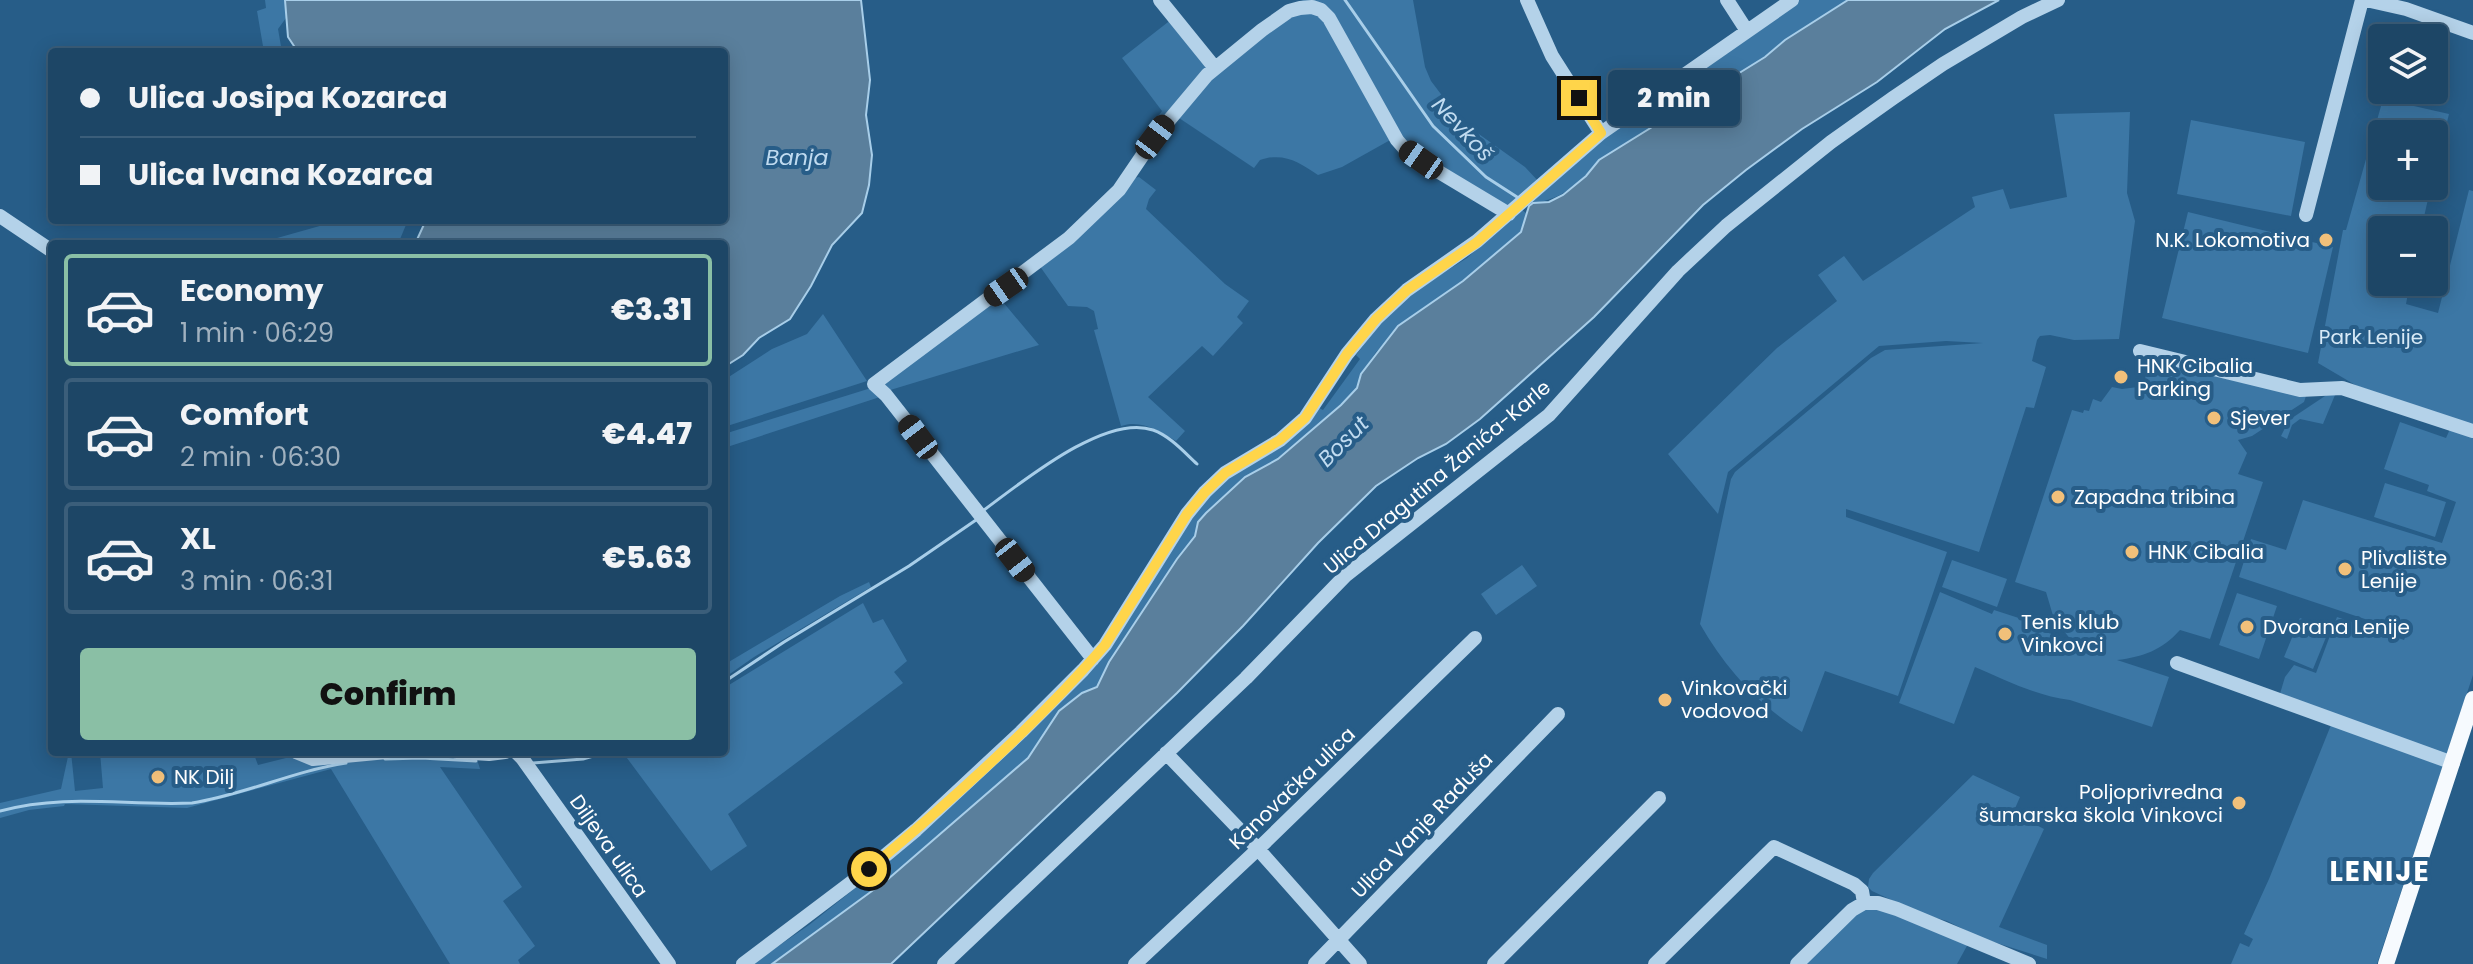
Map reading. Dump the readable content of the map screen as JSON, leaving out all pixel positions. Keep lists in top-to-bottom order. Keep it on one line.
{"streets":{"street":["Ulica Dragutina Žanića-Karle","Kanovačka ulica","Ulica Vanje Raduša","Diljeva ulica"]},"districts":["LENIJE"],"water":["Nevkoš","Banja","Bosut"],"parks":["Park Lenije"],"places":["N.K. Lokomotiva","HNK Cibalia Parking","Sjever","Zapadna tribina","HNK Cibalia","Plivalište Lenije","Dvorana Lenije","Tenis klub Vinkovci","Vinkovački vodovod","NK Dilj","Poljoprivredna šumarska škola Vinkovci"],"page":{"map_buttons":["+","−"],"banner":["Ulica Josipa Kozarca","Ulica Ivana Kozarca"],"bubble":"2 min","list":[{"name":"Economy","note":"1 min · 06:29","value":"€3.31"},{"name":"Comfort","note":"2 min · 06:30","value":"€4.47"},{"name":"XL","note":"3 min · 06:31","value":"€5.63"}],"buttons":"Confirm"}}
